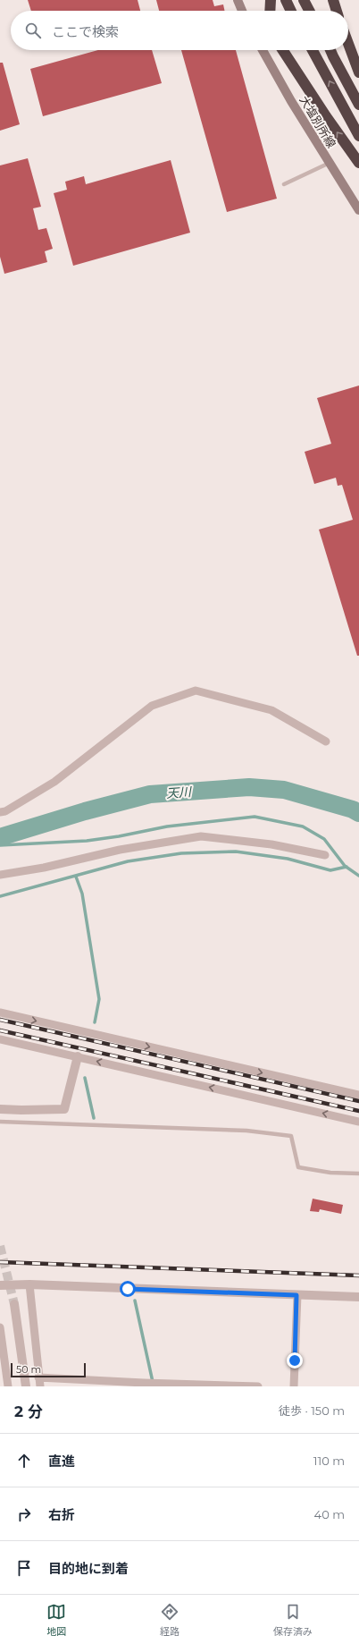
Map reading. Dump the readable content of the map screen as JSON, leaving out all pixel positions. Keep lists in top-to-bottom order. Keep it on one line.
{"streets":{"main road":["大塩別所線"]},"water":["天川"],"scale_bar":"50 m","page":{"search":"ここで検索","scale":"50 m","heading":["2 分","徒歩 · 150 m"],"list":[["直進","110 m"],["右折","40 m"],"目的地に到着"],"nav":["地図","経路","保存済み"]}}
